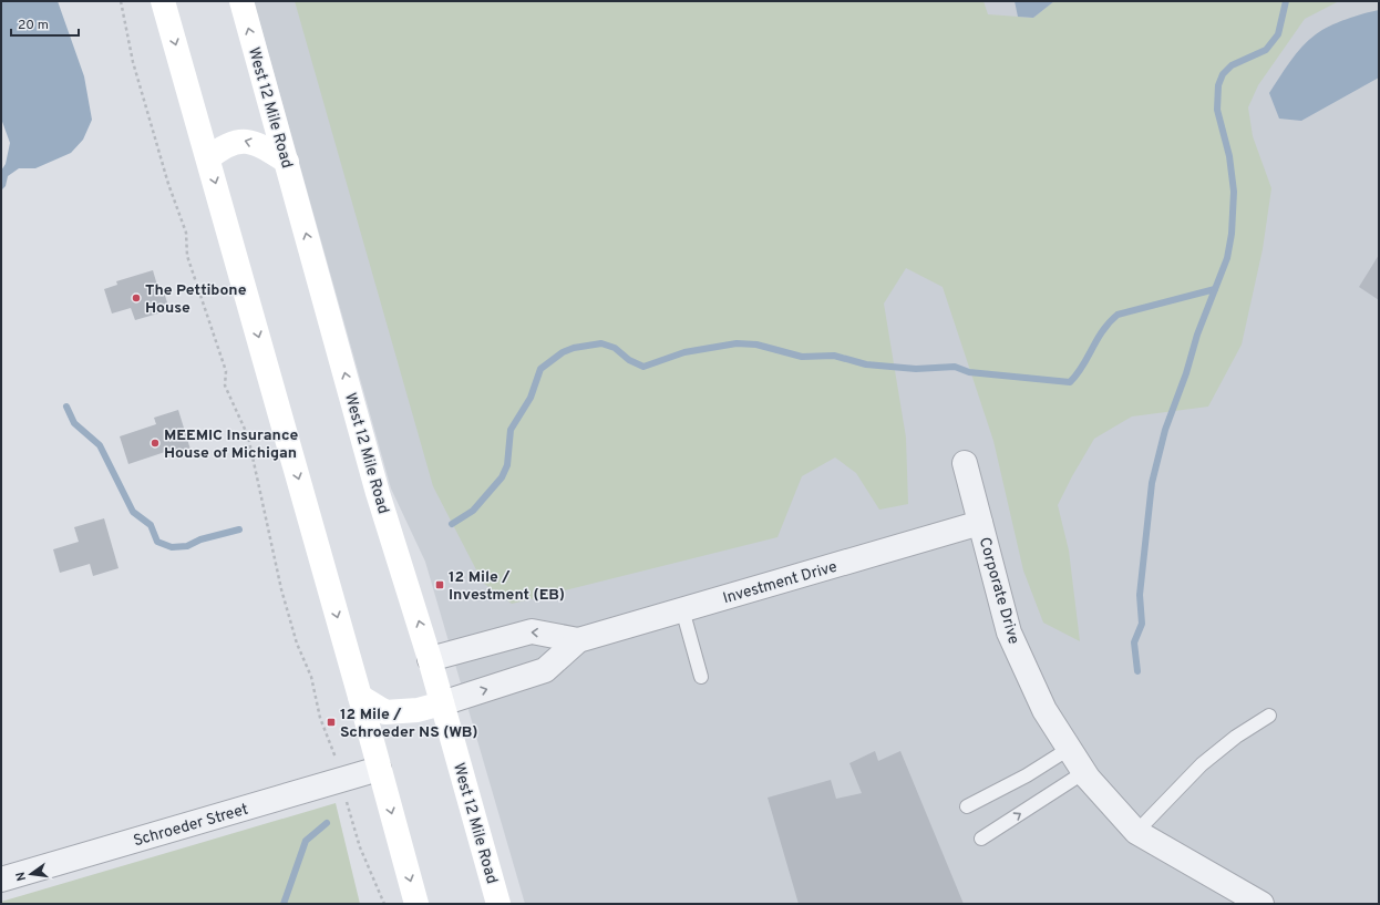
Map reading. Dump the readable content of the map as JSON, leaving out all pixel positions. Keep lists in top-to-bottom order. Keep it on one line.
{"streets":{"main road":["West 12 Mile Road"],"street":["Investment Drive","Corporate Drive","Schroeder Street"]},"crossings":[["West 12 Mile Road","Investment Drive"],["Investment Drive","Corporate Drive"]],"places":{"other":["The Pettibone House","MEEMIC Insurance House of Michigan"],"transit":["12 Mile / Investment (EB)","12 Mile / Schroeder NS (WB)"]},"scale_bar":"20 m","north":"left"}
